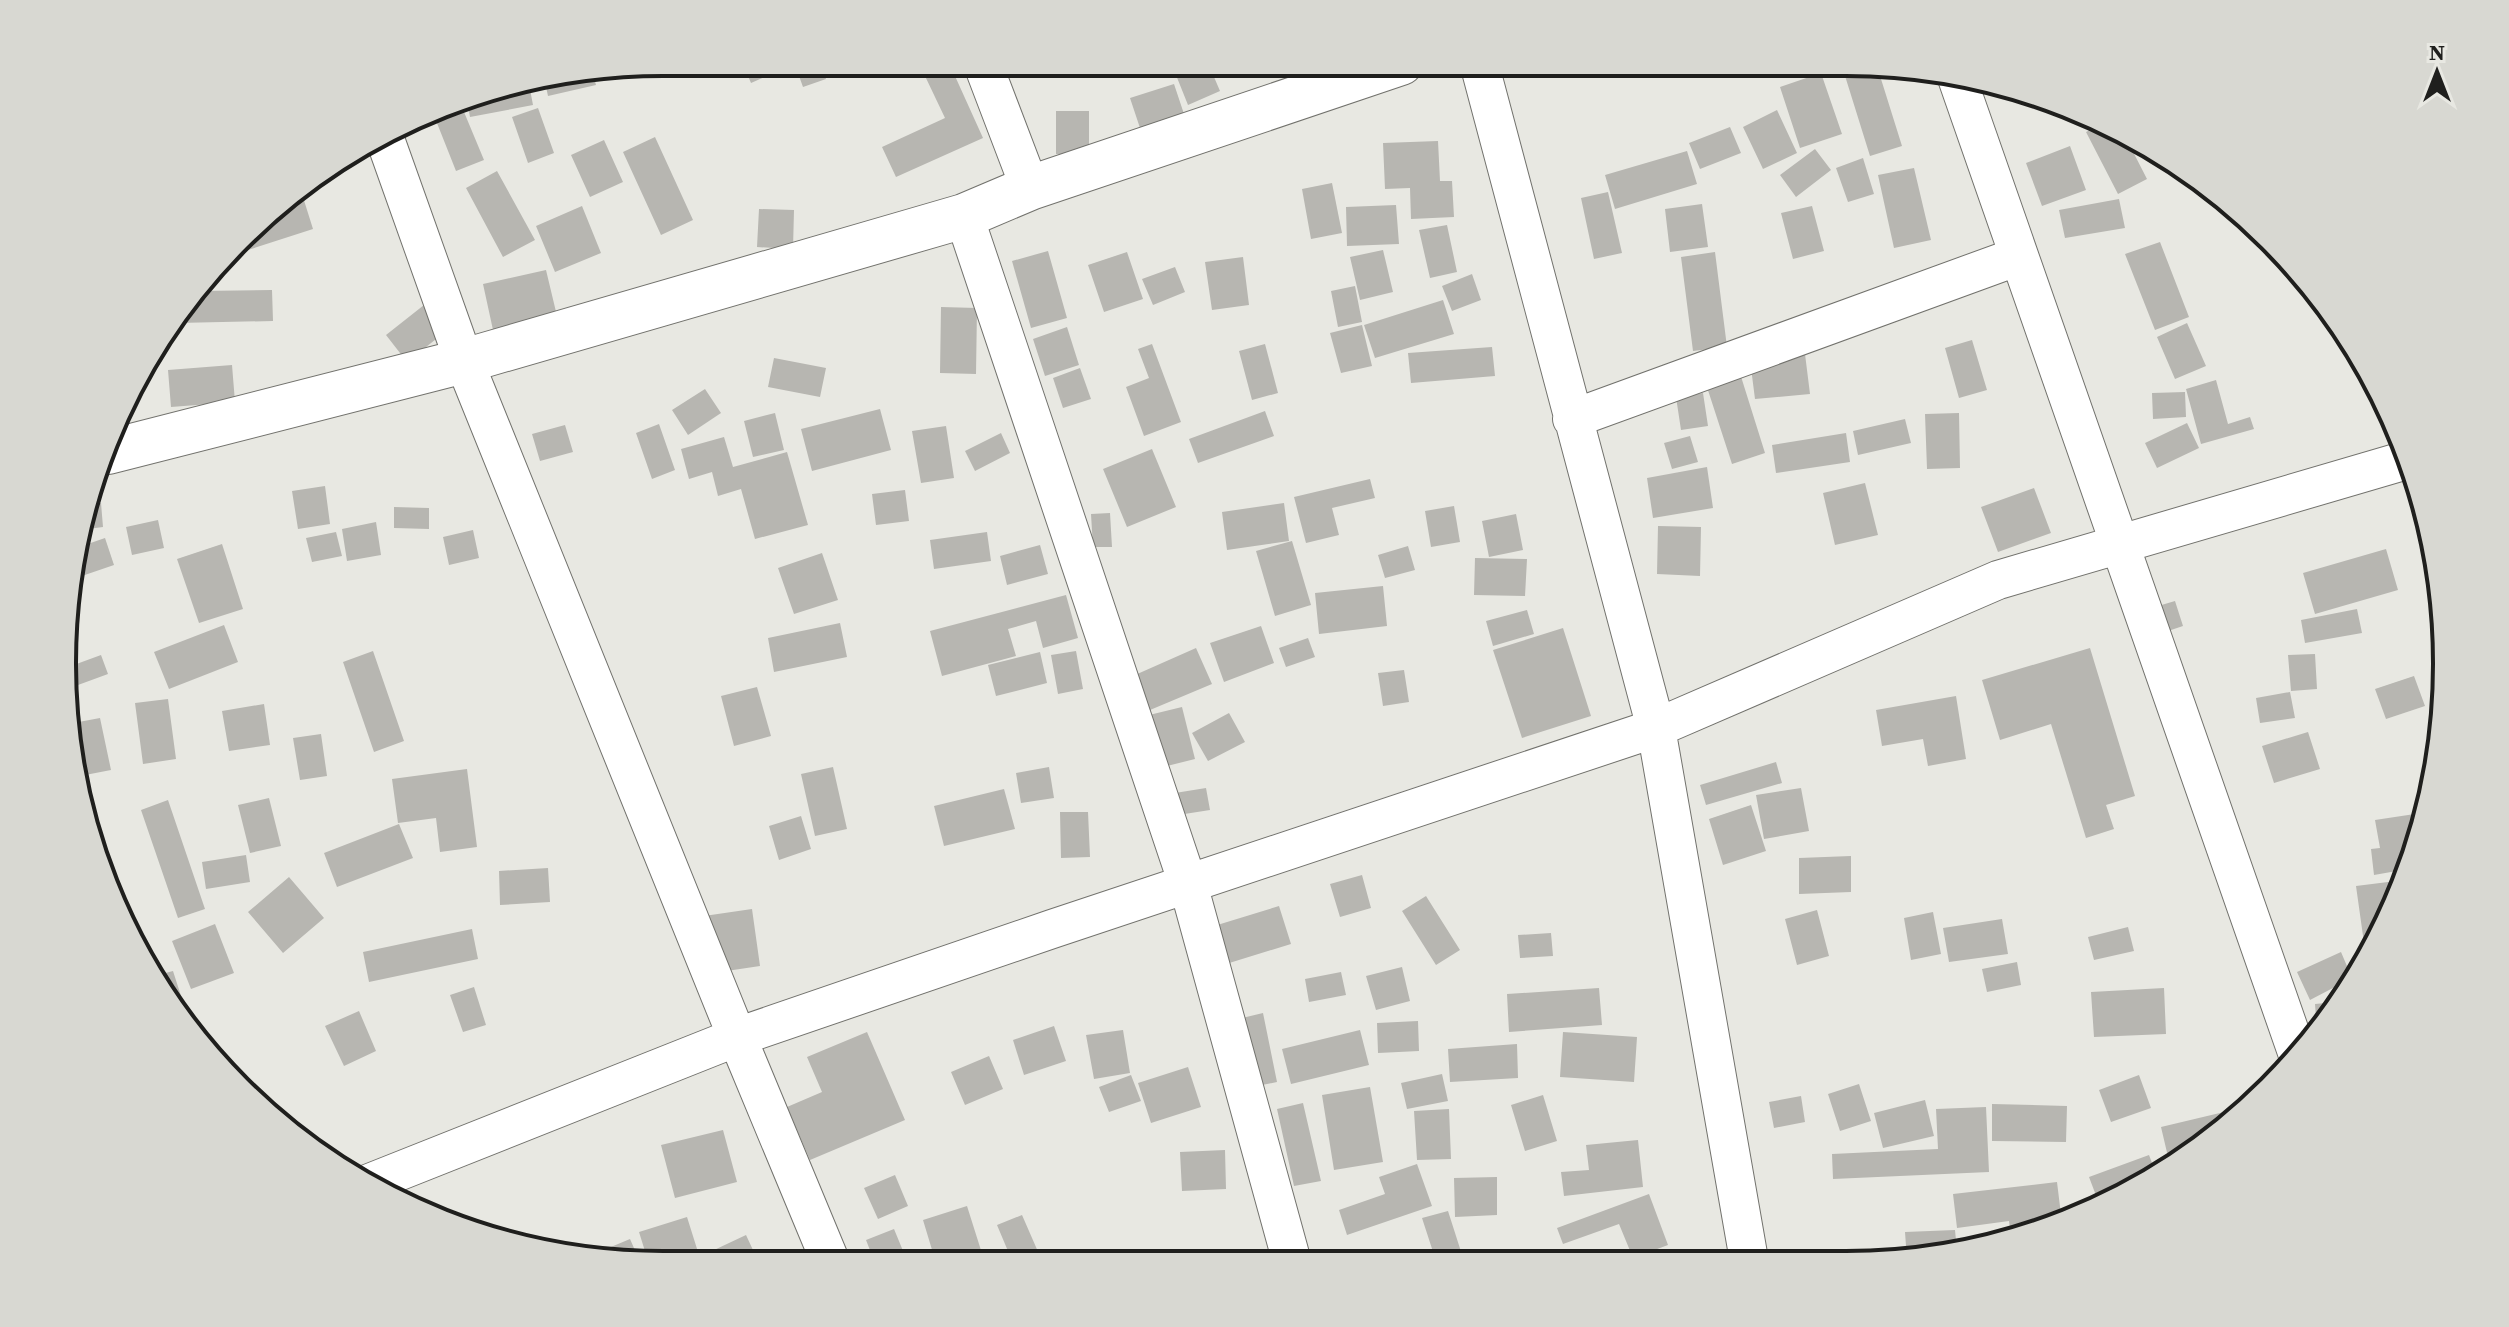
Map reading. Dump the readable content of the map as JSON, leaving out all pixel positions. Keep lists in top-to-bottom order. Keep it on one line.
{"north":"top"}
